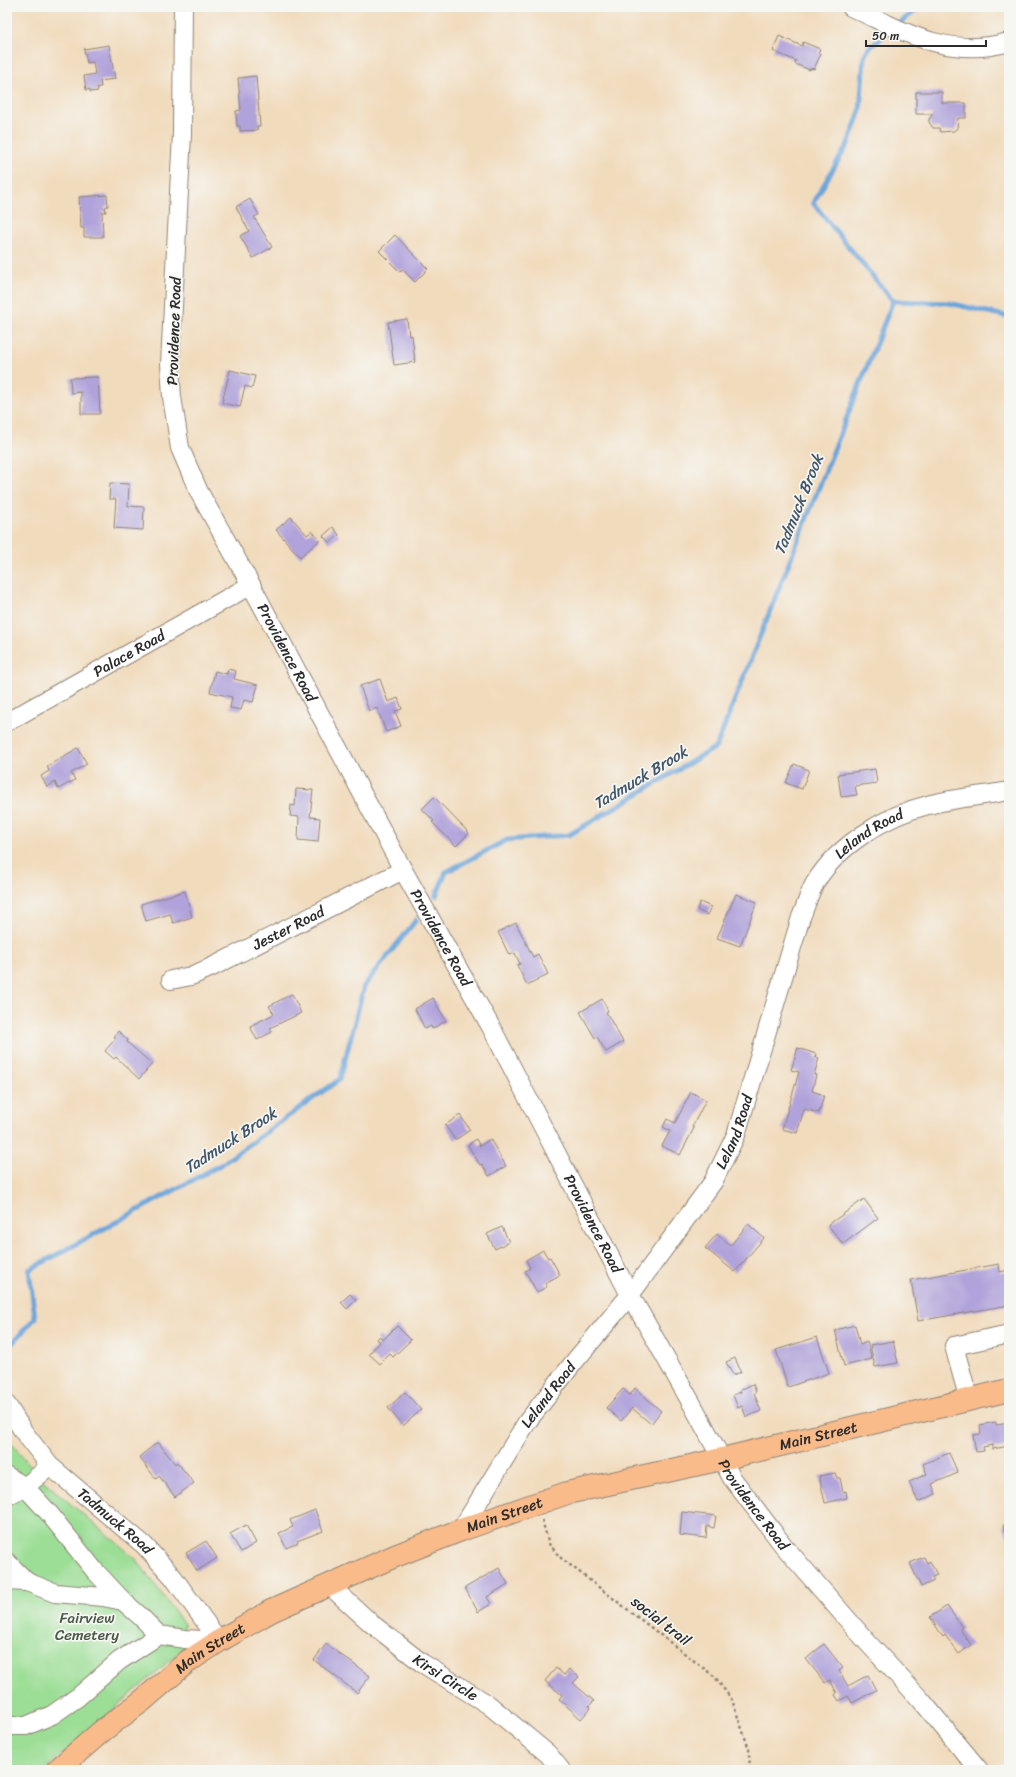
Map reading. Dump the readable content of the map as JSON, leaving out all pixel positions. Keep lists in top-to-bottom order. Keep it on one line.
{"streets":{"main road":["Main Street"],"street":["Providence Road","Palace Road","Leland Road","Jester Road","Tadmuck Road","Kirsi Circle"],"path":["social trail"]},"crossings":[["Providence Road","Palace Road"],["Providence Road","Leland Road"],["Providence Road","Jester Road"],["Providence Road","Main Street"],["Leland Road","Main Street"],["Main Street","Tadmuck Road"],["Main Street","social trail"],["Main Street","Kirsi Circle"]],"water":["Tadmuck Brook"],"parks":["Fairview Cemetery"],"scale_bar":"50 m"}
